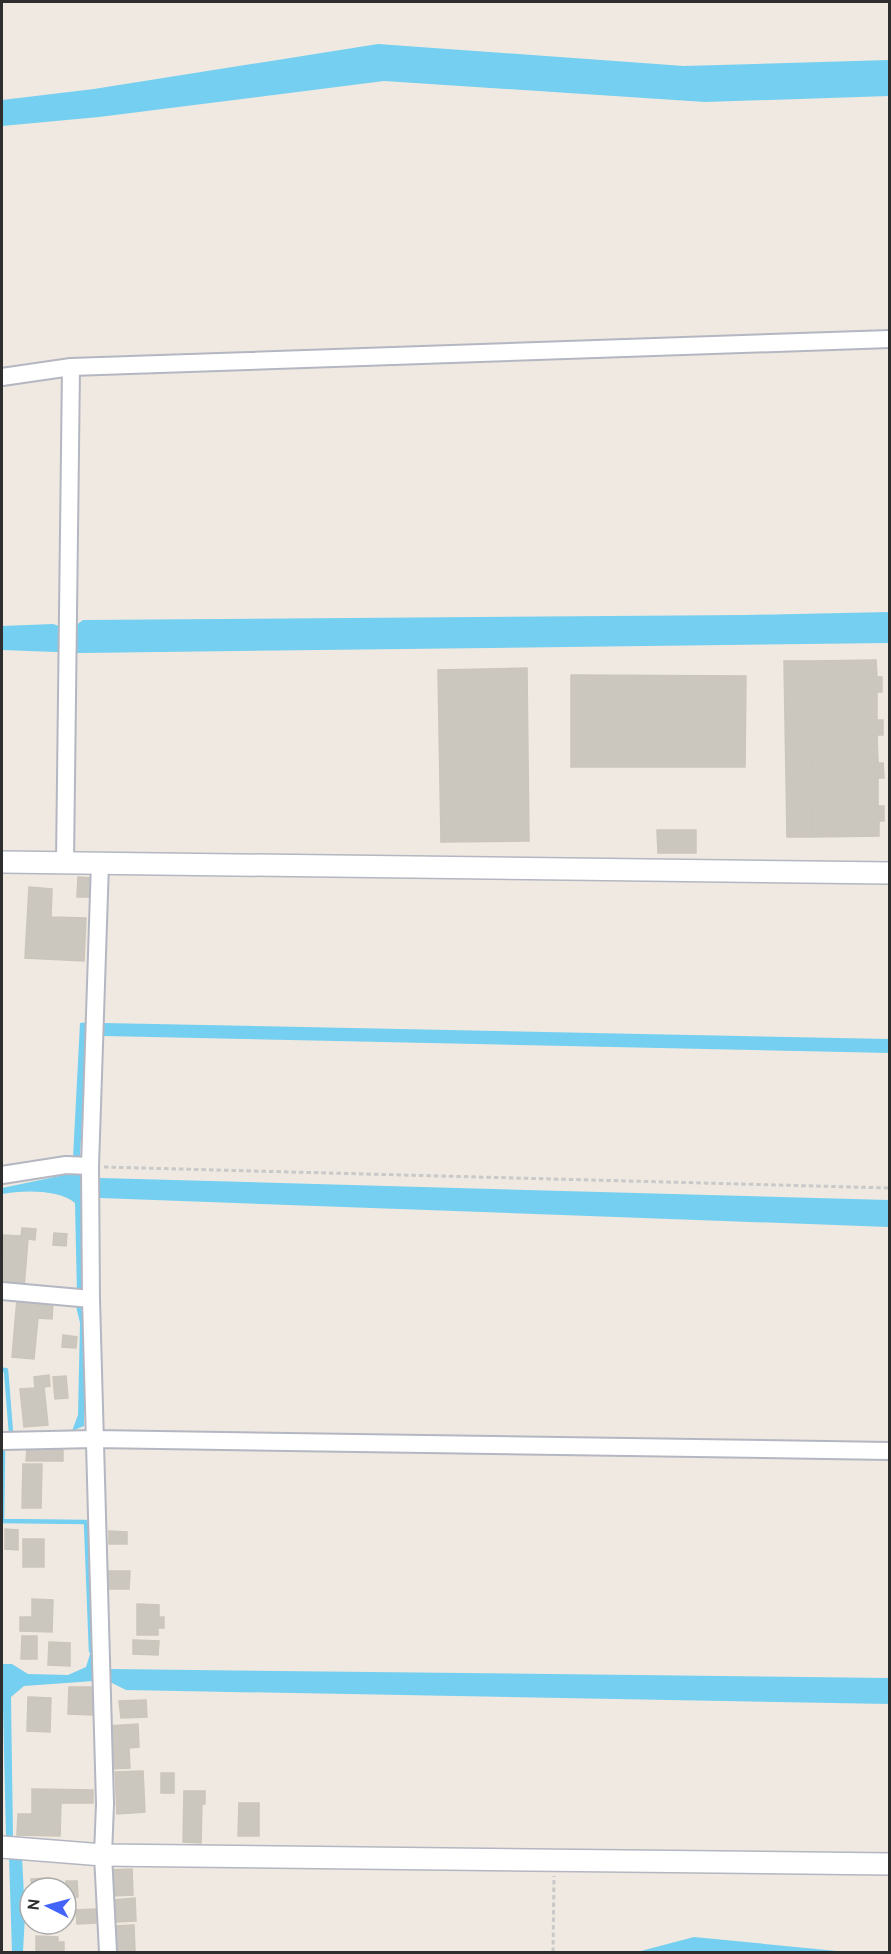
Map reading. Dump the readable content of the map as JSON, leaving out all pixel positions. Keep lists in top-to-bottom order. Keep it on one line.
{"north":"left"}
